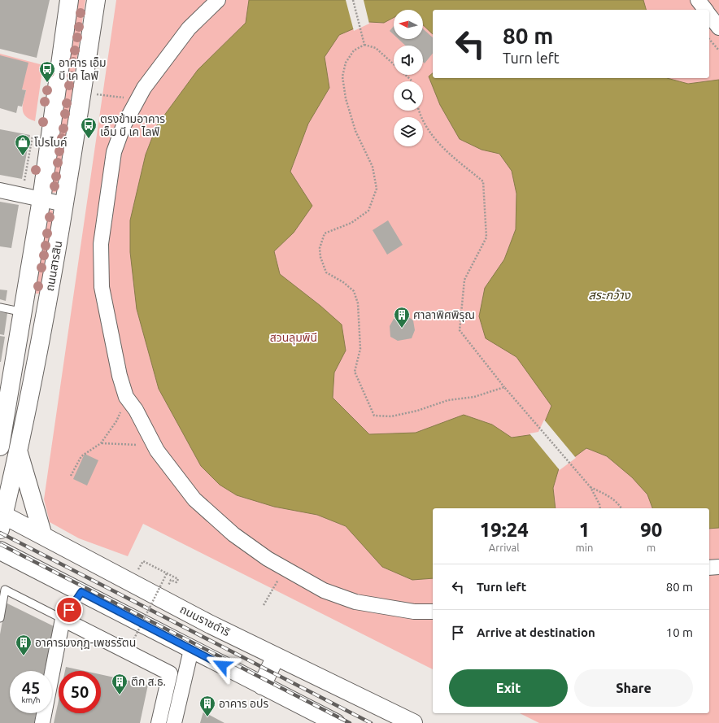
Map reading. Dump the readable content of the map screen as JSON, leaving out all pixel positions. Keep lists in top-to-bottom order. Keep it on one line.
{"streets":{"street":["ถนนสารสิน","ถนนราชดำริ"]},"crossings":[["ถนนสารสิน","ถนนราชดำริ"]],"water":["สระกว้าง"],"parks":["สวนลุมพินี"],"places":{"bus stop":["อาคาร เอ็ม บี เค ไลฟ์","ตรงข้ามอาคาร เอ็ม บี เค ไลฟ์"],"shop":["โปรไบค์"],"building":["ศาลาพิศพิรุณ","อาคารมงกุฎ-เพชรรัตน","ตึก ส.ธ.","อาคาร อปร"]},"north":"left","page":{"turn":["80 m","Turn left"],"eta":["19:24","Arrival","1","min","90","m"],"list":[{"name":"Turn left","value":"80 m"},{"name":"Arrive at destination","value":"10 m"}],"buttons":["Exit","Share"],"speed":"45 km/h","limit":"50"}}
